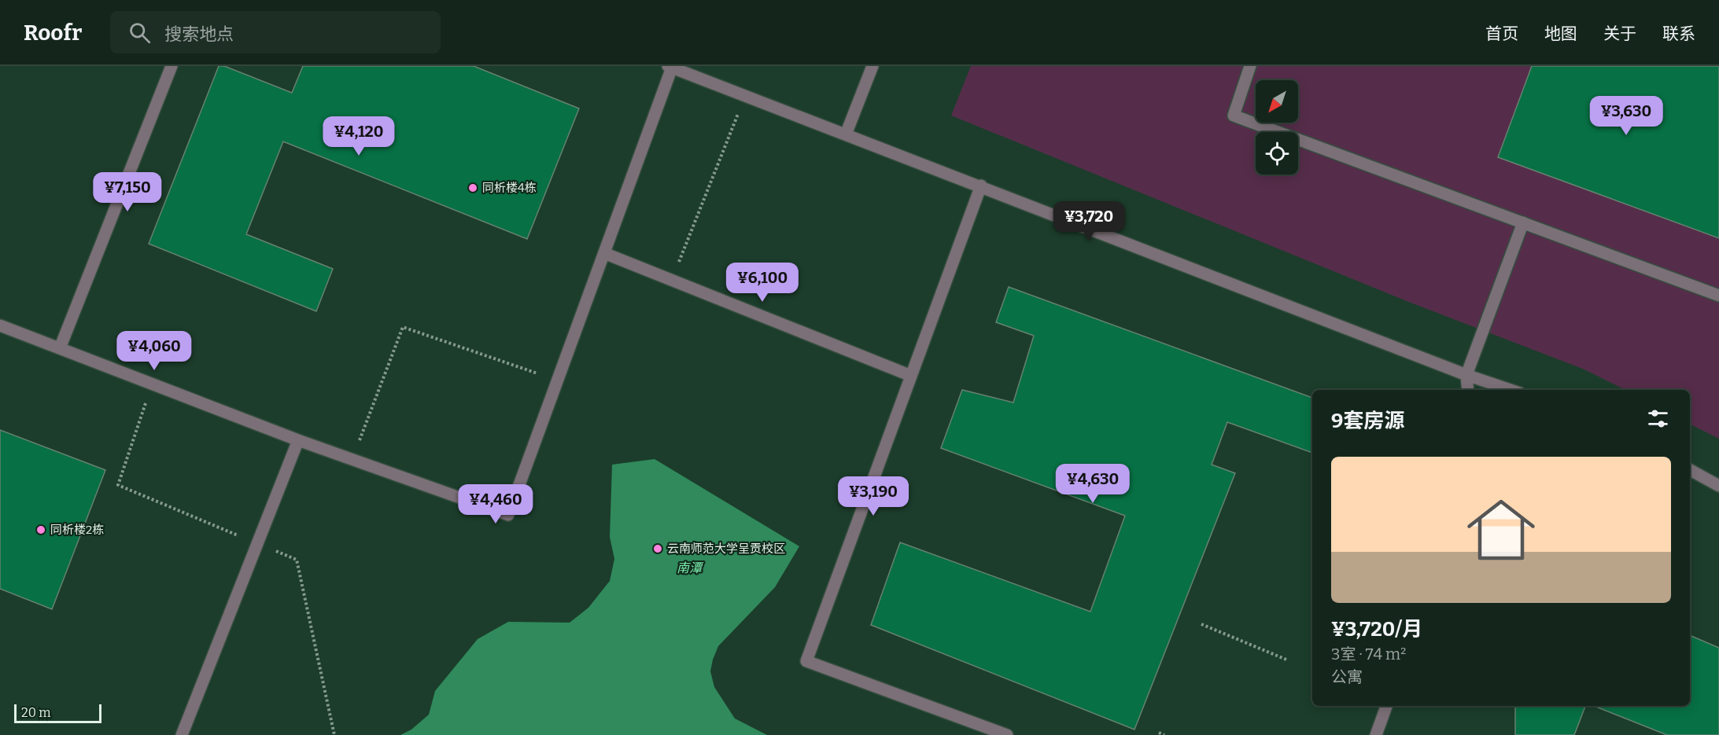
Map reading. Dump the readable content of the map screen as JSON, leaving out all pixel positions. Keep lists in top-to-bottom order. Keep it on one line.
{"water":["南潭"],"places":["同析楼4栋","同析楼2栋","云南师范大学呈贡校区"],"scale_bar":"20 m","north":"bottom left","page":{"header":"Roofr","search":"搜索地点","nav":["首页","地图","关于","联系"],"price":["¥3,630","¥4,120","¥7,150","¥3,720","¥6,100","¥4,060","¥4,630","¥3,190","¥4,460"],"heading":"9套房源","list":[{"name":"¥3,720/月","note":"3室 · 74 m² · 公寓"}],"scale":"20 m"}}
